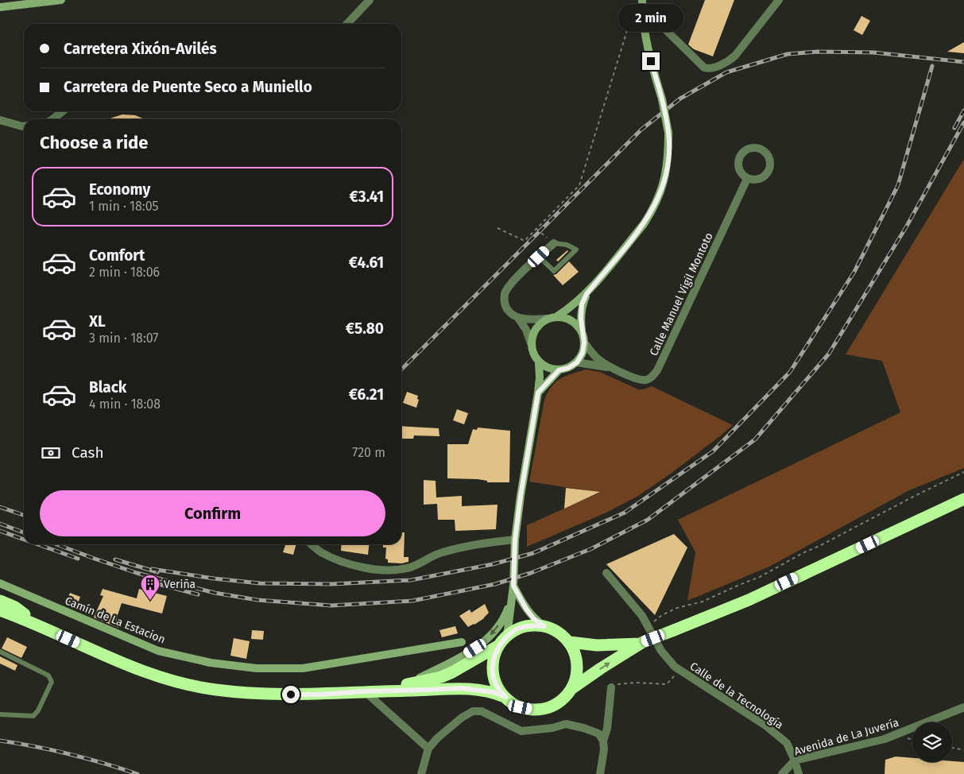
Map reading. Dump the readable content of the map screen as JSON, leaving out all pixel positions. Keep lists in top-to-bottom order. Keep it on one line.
{"streets":{"street":["Calle Manuel Vigil Montoto","Camín de La Estacion","Calle de la Tecnología","Avenida de La Juvería"]},"crossings":[["Calle de la Tecnología","Avenida de La Juvería"]],"places":{"building":["Veriña"]},"page":{"bubble":"2 min","banner":["Carretera Xixón-Avilés","Carretera de Puente Seco a Muniello"],"heading":"Choose a ride","list":[{"name":"Economy","note":"1 min · 18:05","value":"€3.41"},{"name":"Comfort","note":"2 min · 18:06","value":"€4.61"},{"name":"XL","note":"3 min · 18:07","value":"€5.80"},{"name":"Black","note":"4 min · 18:08","value":"€6.21"}],"pay":["Cash","720 m"],"buttons":"Confirm"}}
